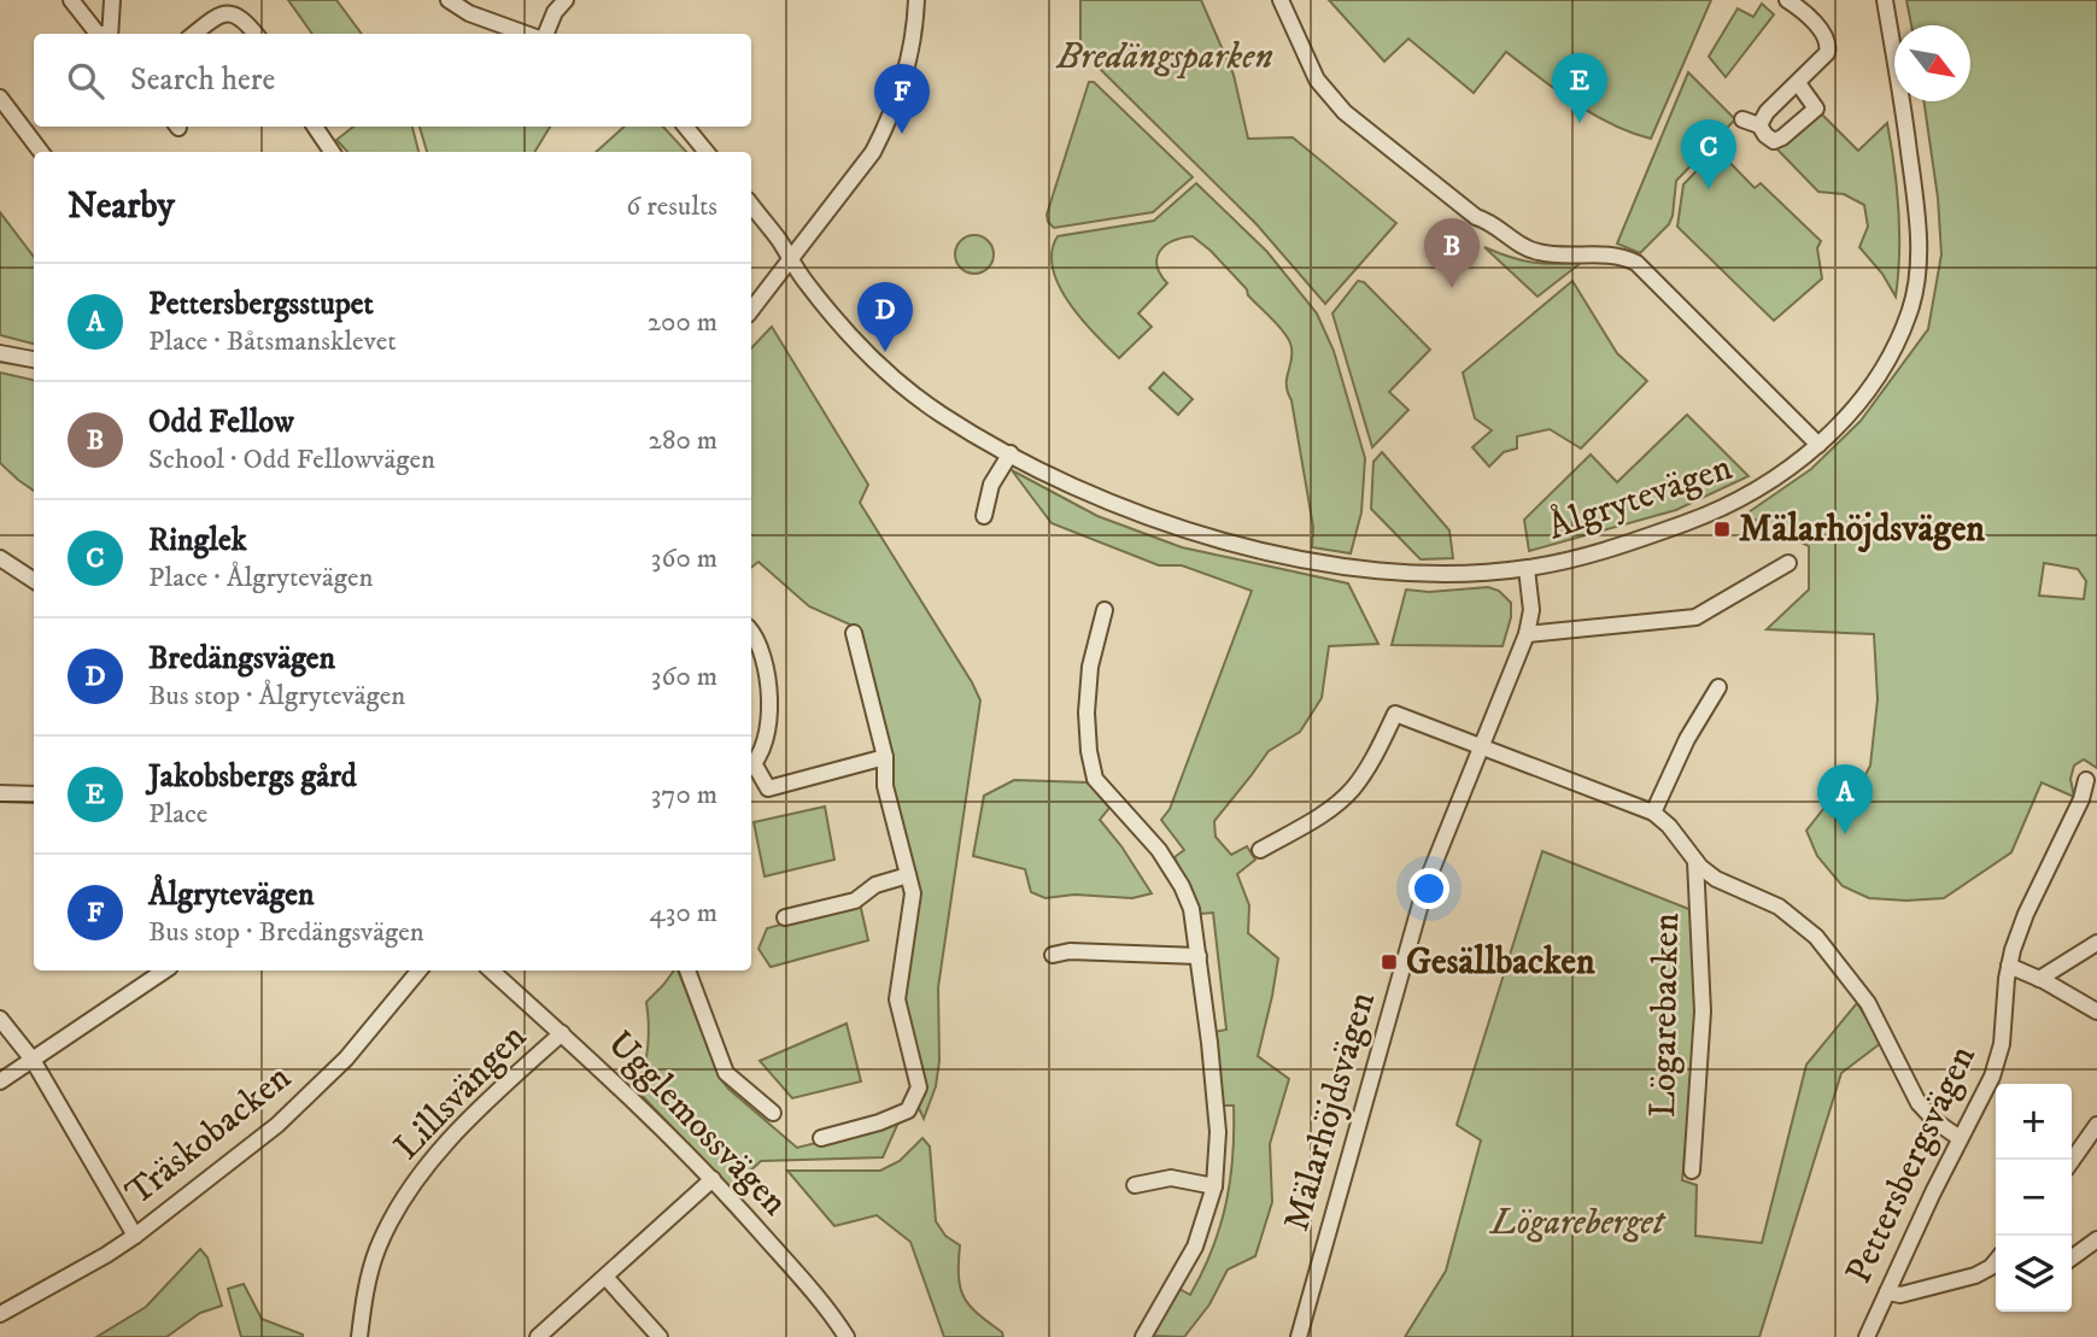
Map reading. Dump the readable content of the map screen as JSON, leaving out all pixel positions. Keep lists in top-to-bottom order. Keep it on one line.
{"streets":{"street":["Ålgrytevägen","Lögarebacken","Lillsvängen","Mälarhöjdsvägen","Ugglemossvägen","Träskobacken","Pettersbergsvägen"]},"crossings":[["Ålgrytevägen","Mälarhöjdsvägen"],["Lillsvängen","Ugglemossvägen"]],"parks":["Bredängsparken","Lögareberget"],"places":{"transit":["Mälarhöjdsvägen","Gesällbacken"]},"north":"bottom right","page":{"search":"Search here","pins":["E","F","C","B","D","A"],"heading":["Nearby","6 results"],"list":[{"mark":"A","name":"Pettersbergsstupet","note":"Place · Båtsmansklevet","value":"200 m"},{"mark":"B","name":"Odd Fellow","note":"School · Odd Fellowvägen","value":"280 m"},{"mark":"C","name":"Ringlek","note":"Place · Ålgrytevägen","value":"360 m"},{"mark":"D","name":"Bredängsvägen","note":"Bus stop · Ålgrytevägen","value":"360 m"},{"mark":"E","name":"Jakobsbergs gård","note":"Place","value":"370 m"},{"mark":"F","name":"Ålgrytevägen","note":"Bus stop · Bredängsvägen","value":"430 m"}],"map_buttons":["+","−"]}}
